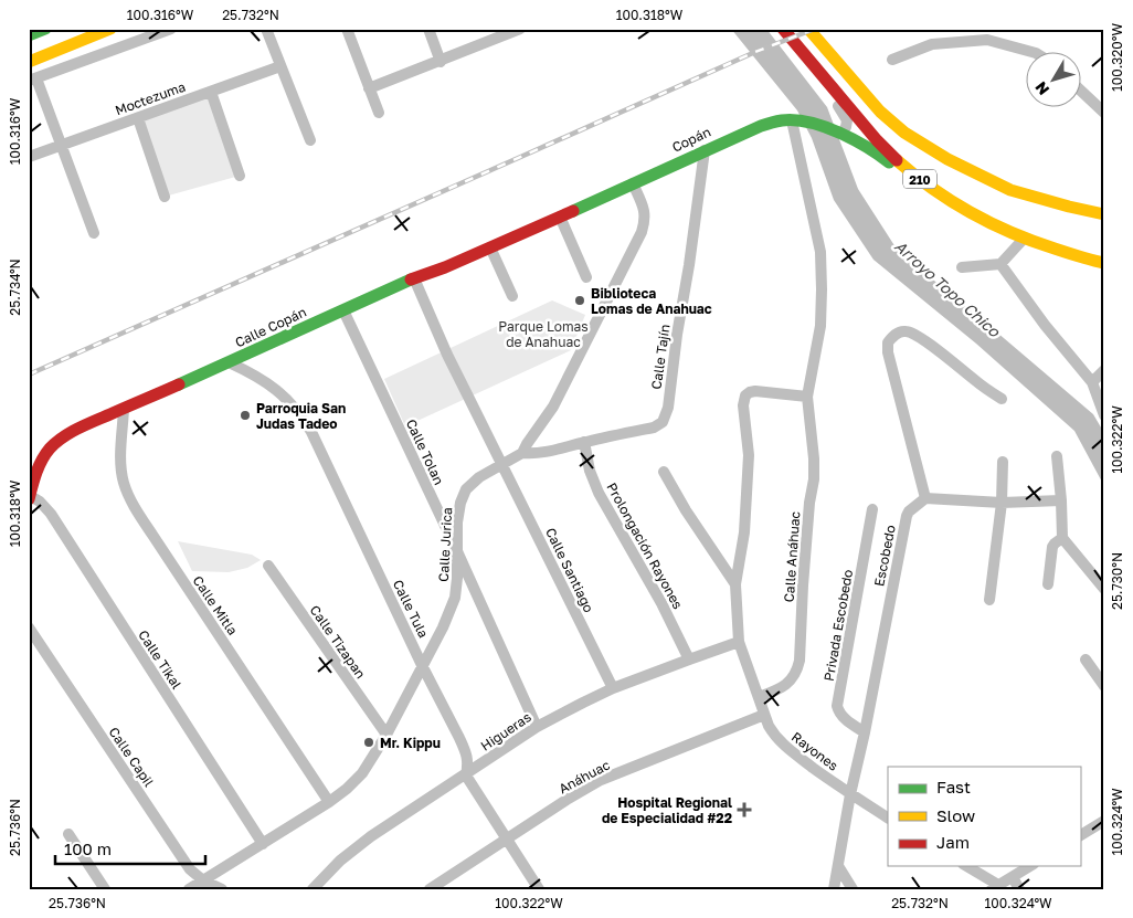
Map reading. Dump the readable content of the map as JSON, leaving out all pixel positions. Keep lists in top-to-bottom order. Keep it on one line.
{"streets":{"main road":["Copán","210","Calle Copán"],"street":["Moctezuma","Calle Tajín","Calle Tolan","Calle Jurica","Prolongación Rayones","Escobedo","Calle Anáhuac","Calle Santiago","Calle Mitla","Calle Tula","Privada Escobedo","Calle Tizapan","Calle Tikal","Higueras","Rayones","Calle Capil","Anáhuac"]},"crossings":[["Copán","210"],["Copán","Calle Copán"],["Copán","Calle Tajín"],["Copán","Calle Jurica"],["Copán","Calle Anáhuac"],["Calle Copán","Calle Tolan"],["Calle Copán","Calle Santiago"],["Calle Copán","Calle Mitla"],["Calle Copán","Calle Tula"],["Calle Copán","Calle Tikal"],["Calle Tajín","Calle Jurica"],["Calle Tajín","Prolongación Rayones"],["Calle Tolan","Calle Jurica"],["Calle Tolan","Higueras"],["Calle Jurica","Calle Santiago"],["Calle Jurica","Calle Mitla"],["Calle Jurica","Calle Tula"],["Calle Jurica","Calle Tizapan"],["Calle Jurica","Calle Tikal"],["Calle Jurica","Calle Capil"],["Prolongación Rayones","Higueras"],["Escobedo","Privada Escobedo"],["Escobedo","Rayones"],["Calle Anáhuac","Rayones"],["Calle Santiago","Higueras"],["Calle Tula","Higueras"],["Calle Tula","Anáhuac"],["Higueras","Rayones"],["Rayones","Anáhuac"]],"water":["Arroyo Topo Chico"],"parks":["Parque Lomas de Anahuac"],"places":{"other":["Biblioteca Lomas de Anahuac","Parroquia San Judas Tadeo","Mr. Kippu"],"health":["Hospital Regional de Especialidad #22"]},"legend":["Fast","Slow","Jam"],"scale_bar":"100 m","north":"bottom left","coordinates":["100.316°W","25.732°N","100.318°W","100.320°W","25.734°N","100.322°W","25.730°N","100.324°W","25.736°N"]}
